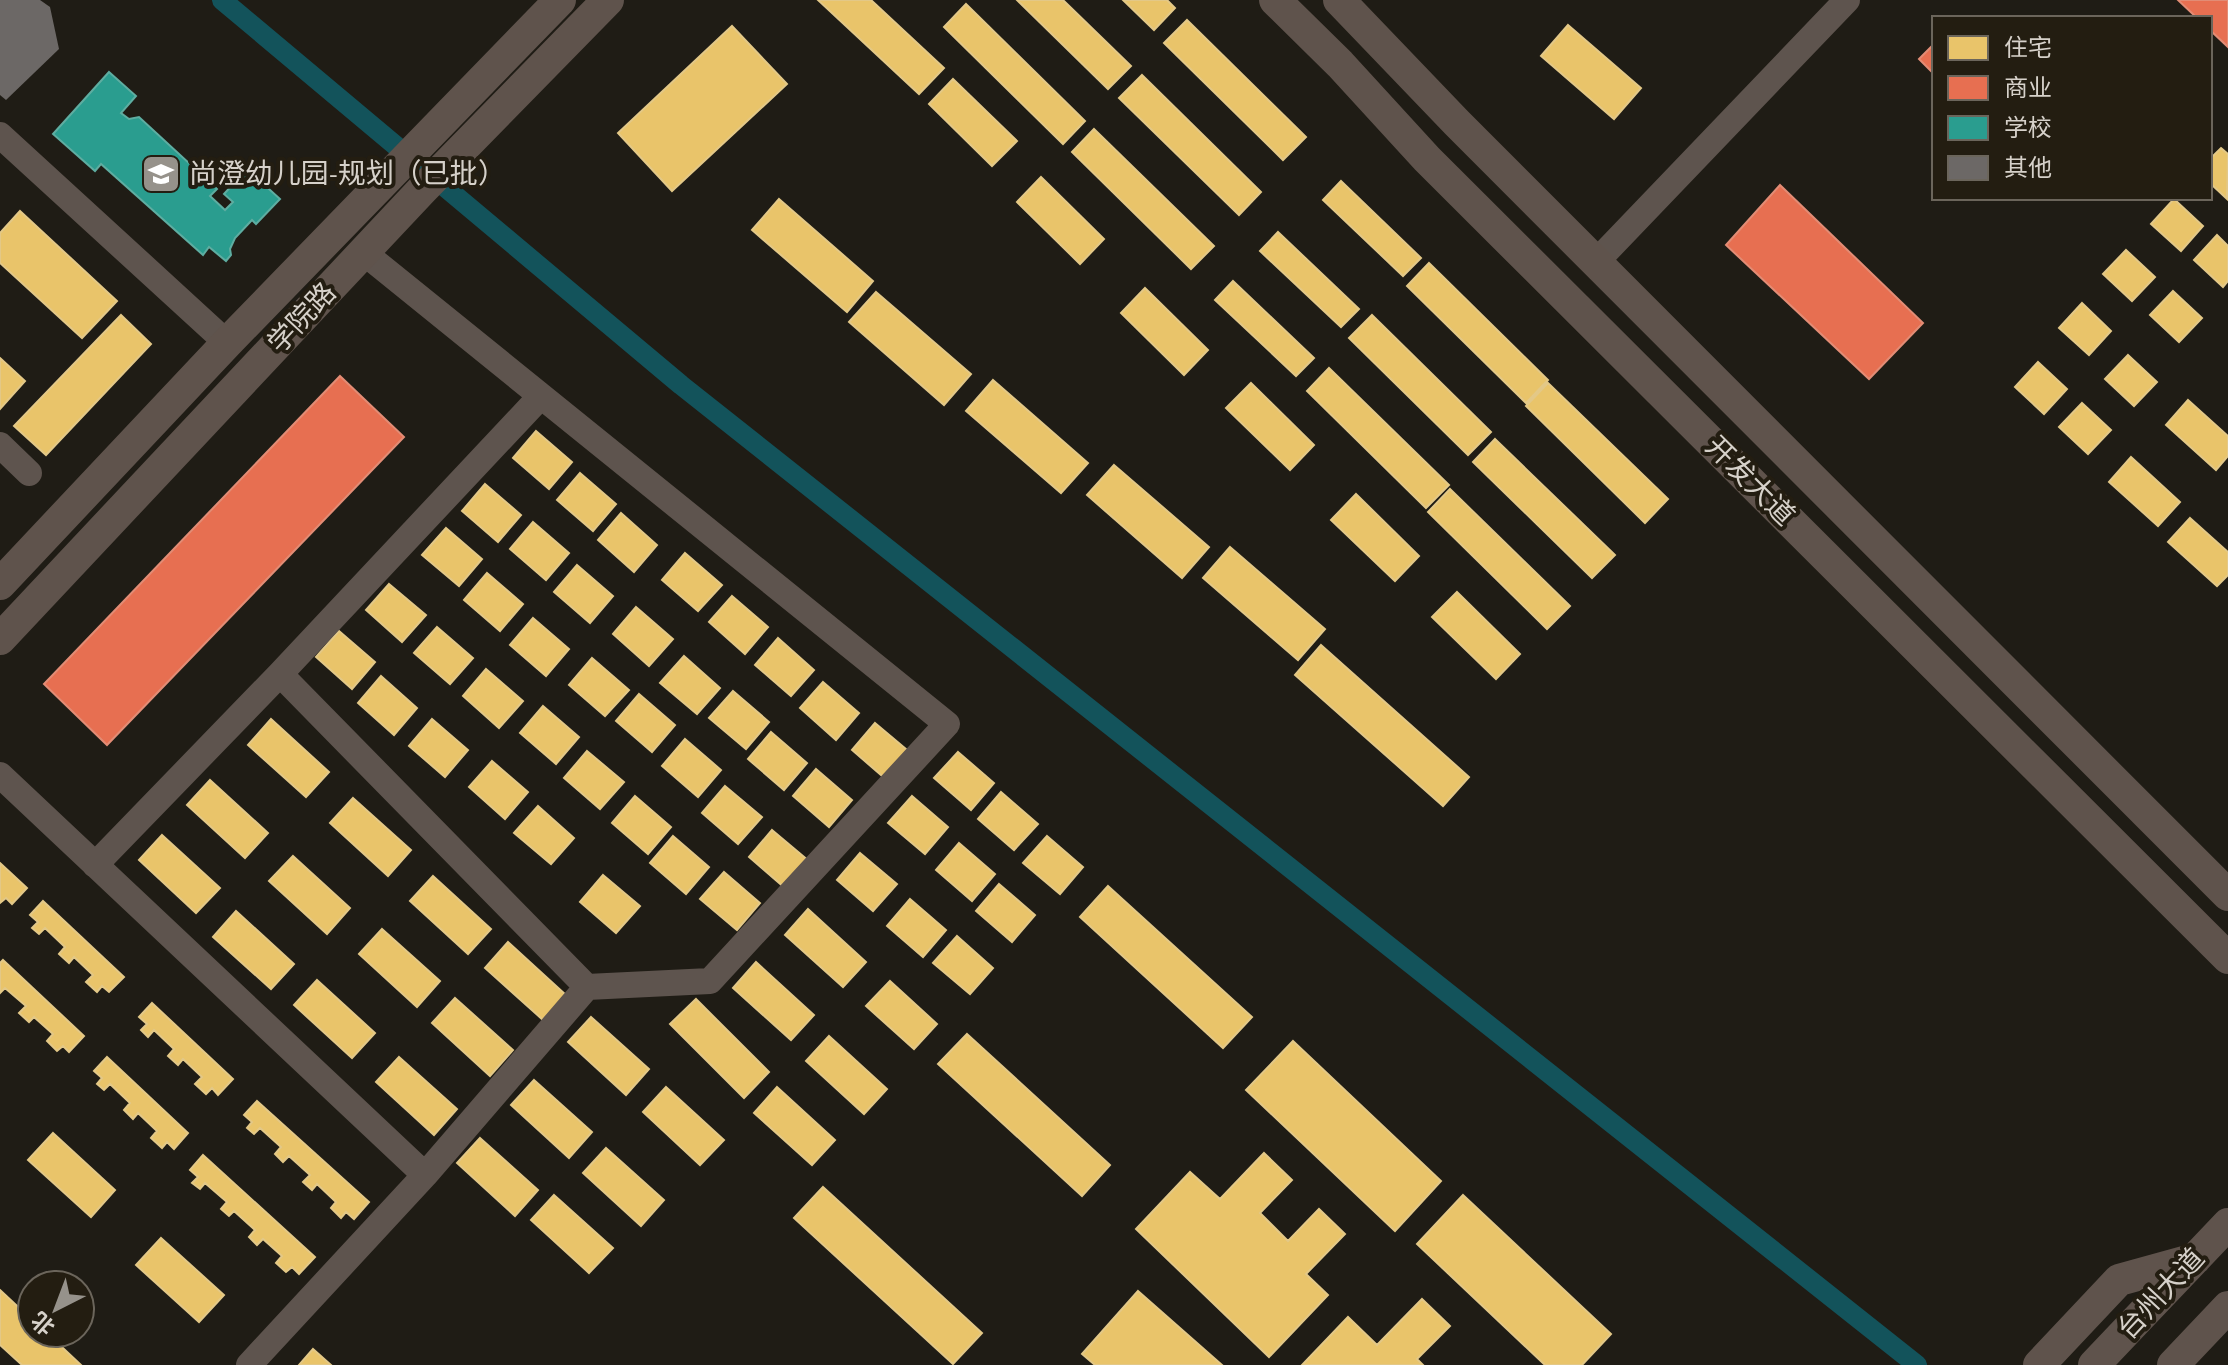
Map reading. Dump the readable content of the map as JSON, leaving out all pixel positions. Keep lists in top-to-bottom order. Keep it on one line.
{"streets":{"main road":["学院路","开发大道","台州大道"]},"places":{"school or university":["尚澄幼儿园-规划（已批）"]},"legend":["住宅","商业","学校","其他"],"north":"bottom left"}
